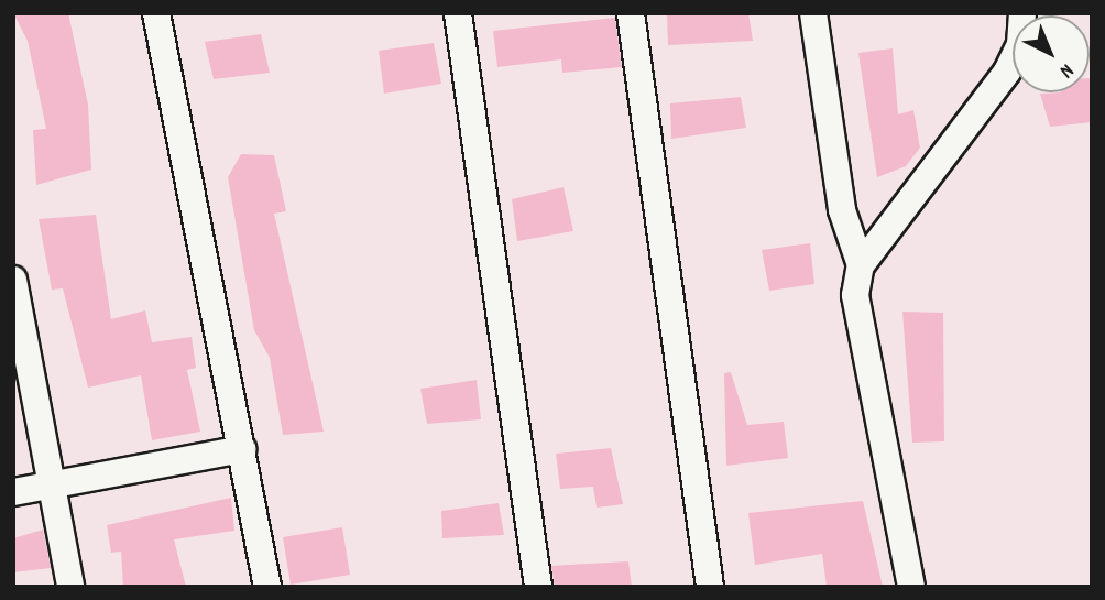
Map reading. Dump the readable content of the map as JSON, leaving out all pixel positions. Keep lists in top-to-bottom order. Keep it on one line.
{"north":"bottom right"}
